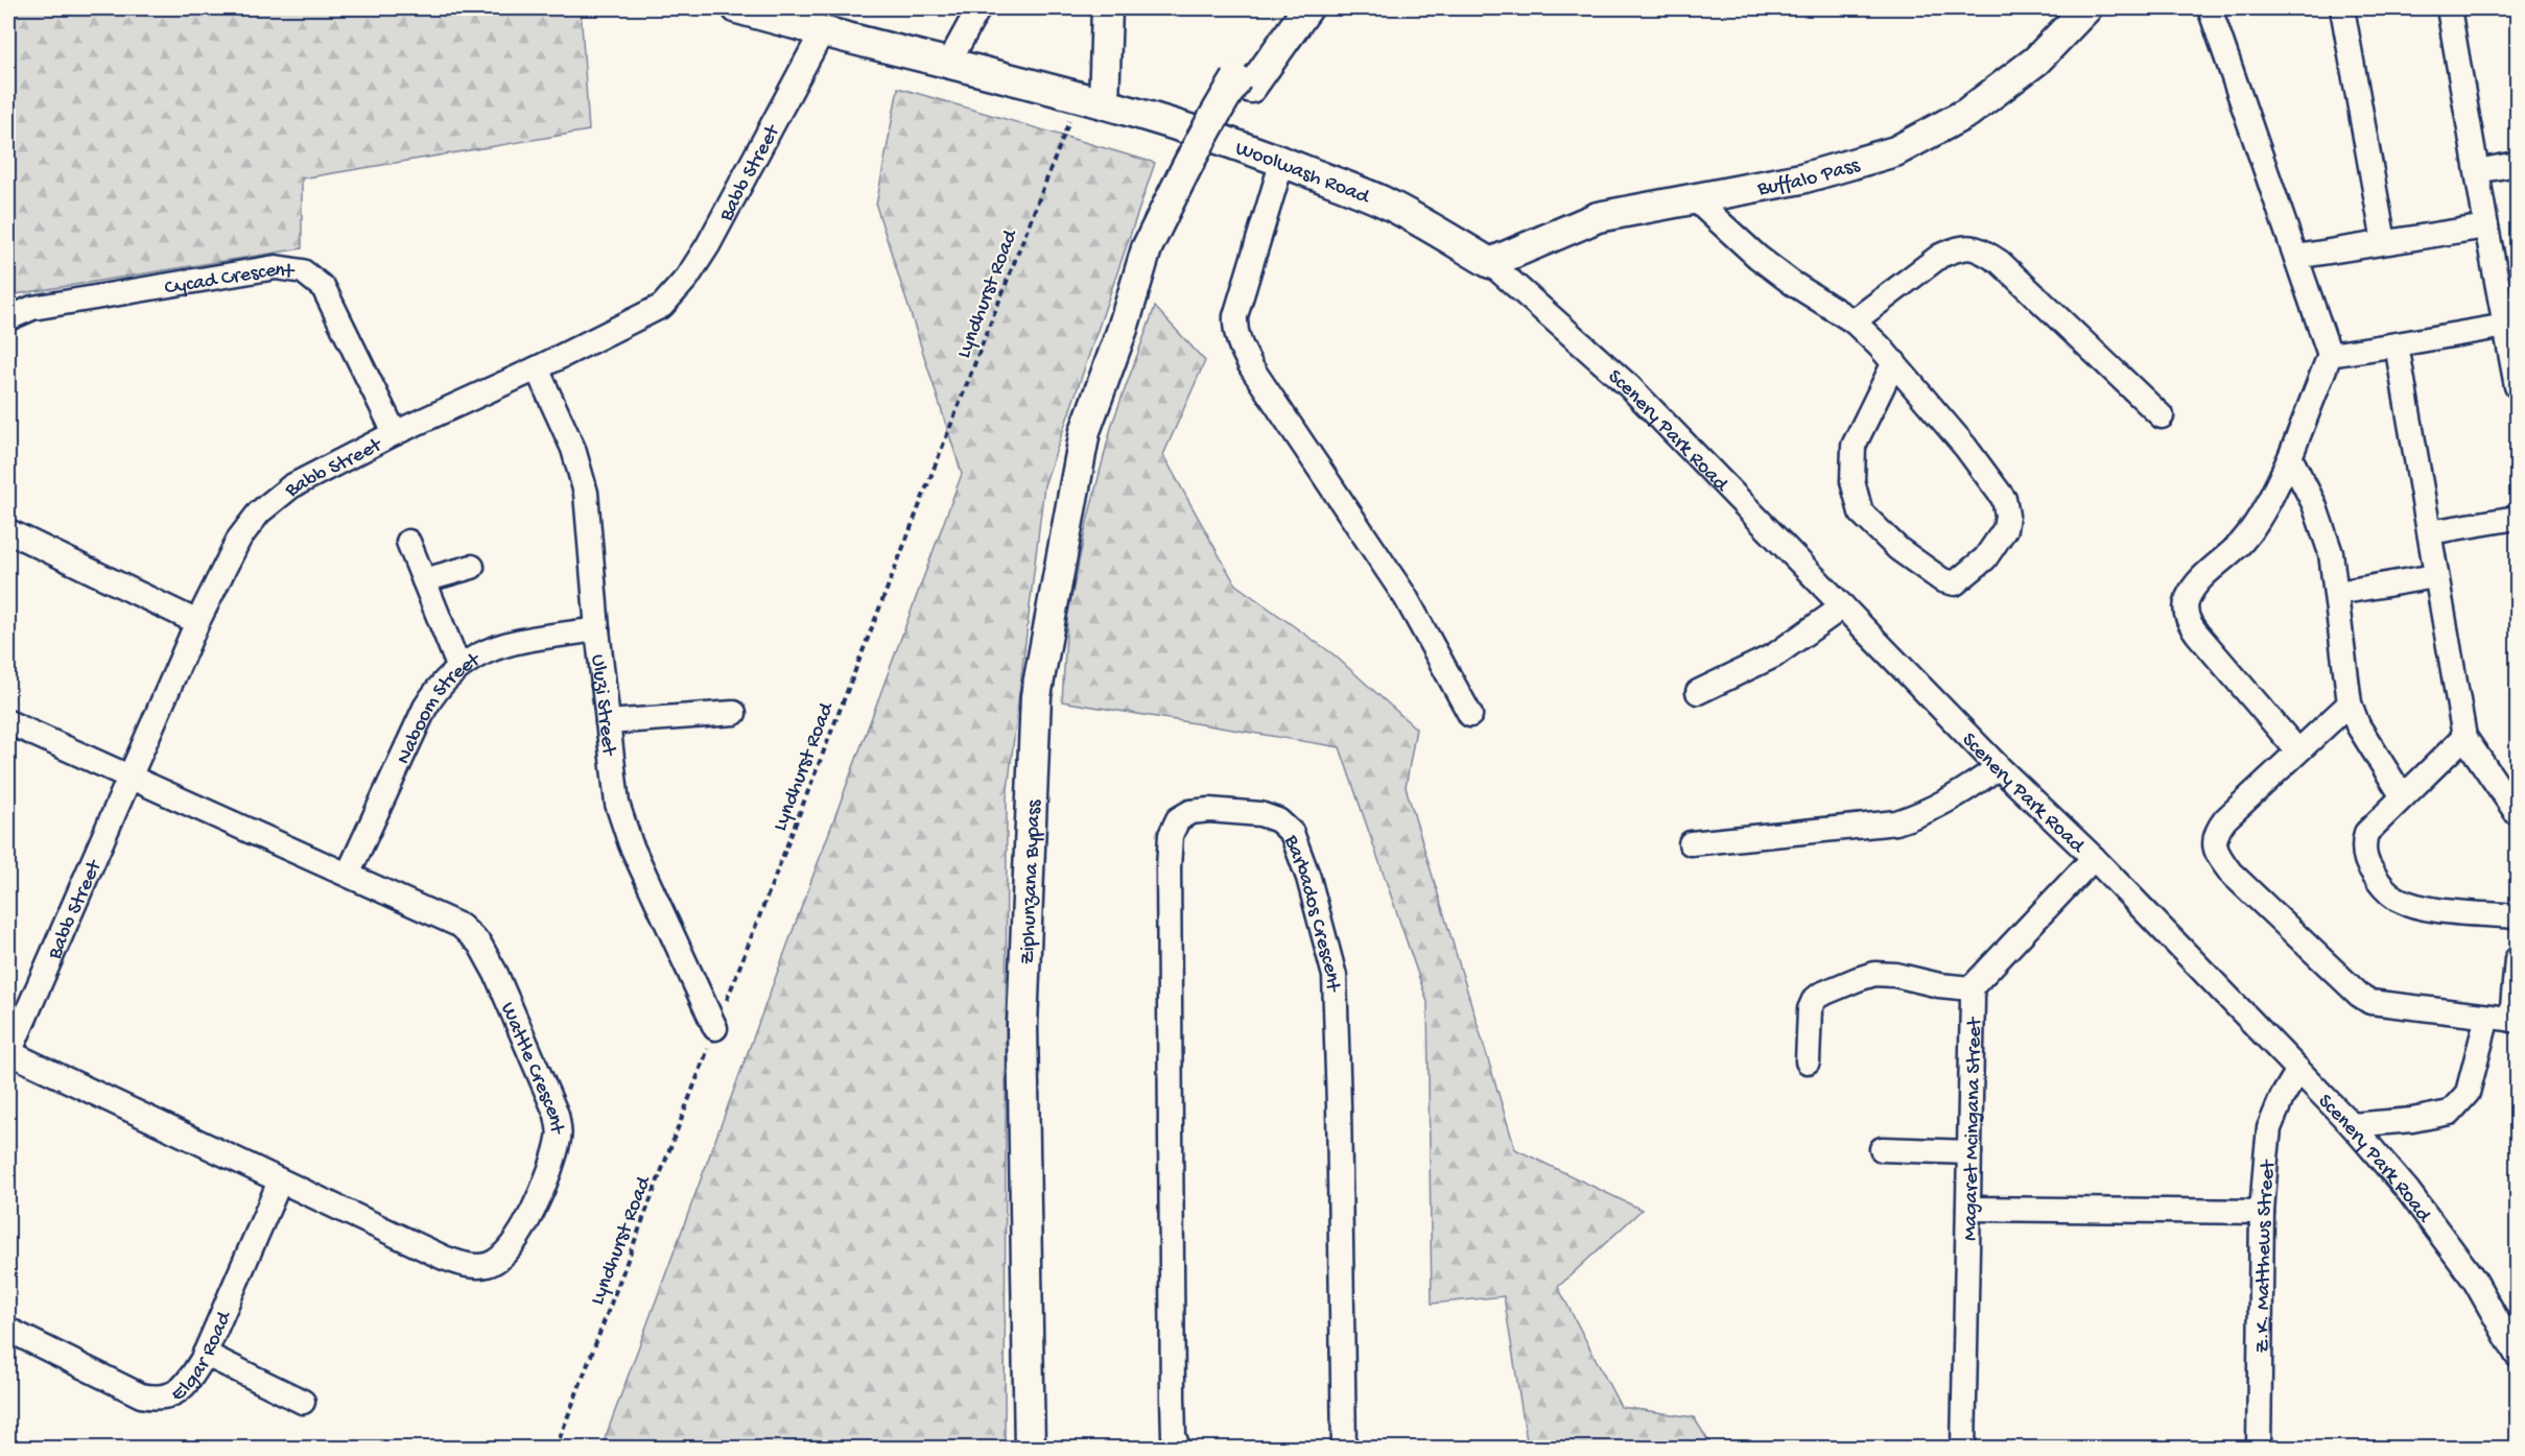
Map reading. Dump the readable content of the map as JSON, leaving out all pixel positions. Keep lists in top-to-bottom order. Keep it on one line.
{"streets":{"main road":["Woolwash Road","Buffalo Pass","Ziphunzana Bypass"],"street":["Babb Street","Cycad Crescent","Scenery Park Road","Uluzi Street","Naboom Street","Barbados Crescent","Wattle Crescent","Magaret Mcingana Street","Z.K. Matthews Street","Elgar Road"],"path":["Lyndhurst Road"]},"crossings":[["Woolwash Road","Babb Street"],["Woolwash Road","Buffalo Pass"],["Woolwash Road","Lyndhurst Road"],["Woolwash Road","Scenery Park Road"],["Babb Street","Cycad Crescent"],["Babb Street","Uluzi Street"],["Babb Street","Wattle Crescent"],["Buffalo Pass","Scenery Park Road"],["Lyndhurst Road","Uluzi Street"],["Scenery Park Road","Magaret Mcingana Street"],["Scenery Park Road","Z.K. Matthews Street"],["Uluzi Street","Naboom Street"],["Naboom Street","Wattle Crescent"],["Wattle Crescent","Elgar Road"]]}
